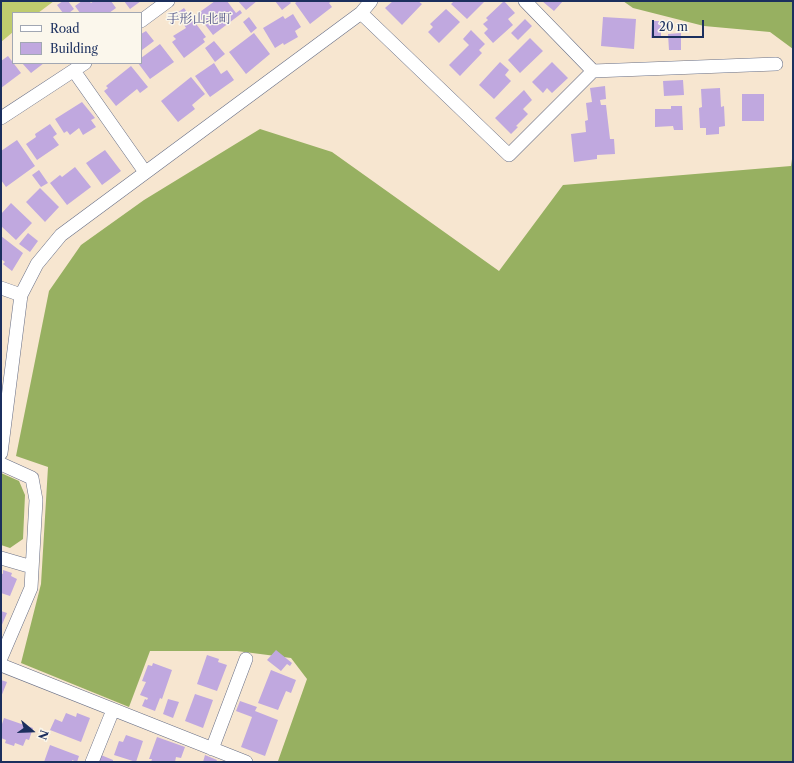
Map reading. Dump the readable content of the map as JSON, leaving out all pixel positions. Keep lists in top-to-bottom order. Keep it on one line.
{"districts":["手形山北町"],"legend":["Road","Building"],"scale_bar":"20 m","north":"right"}
